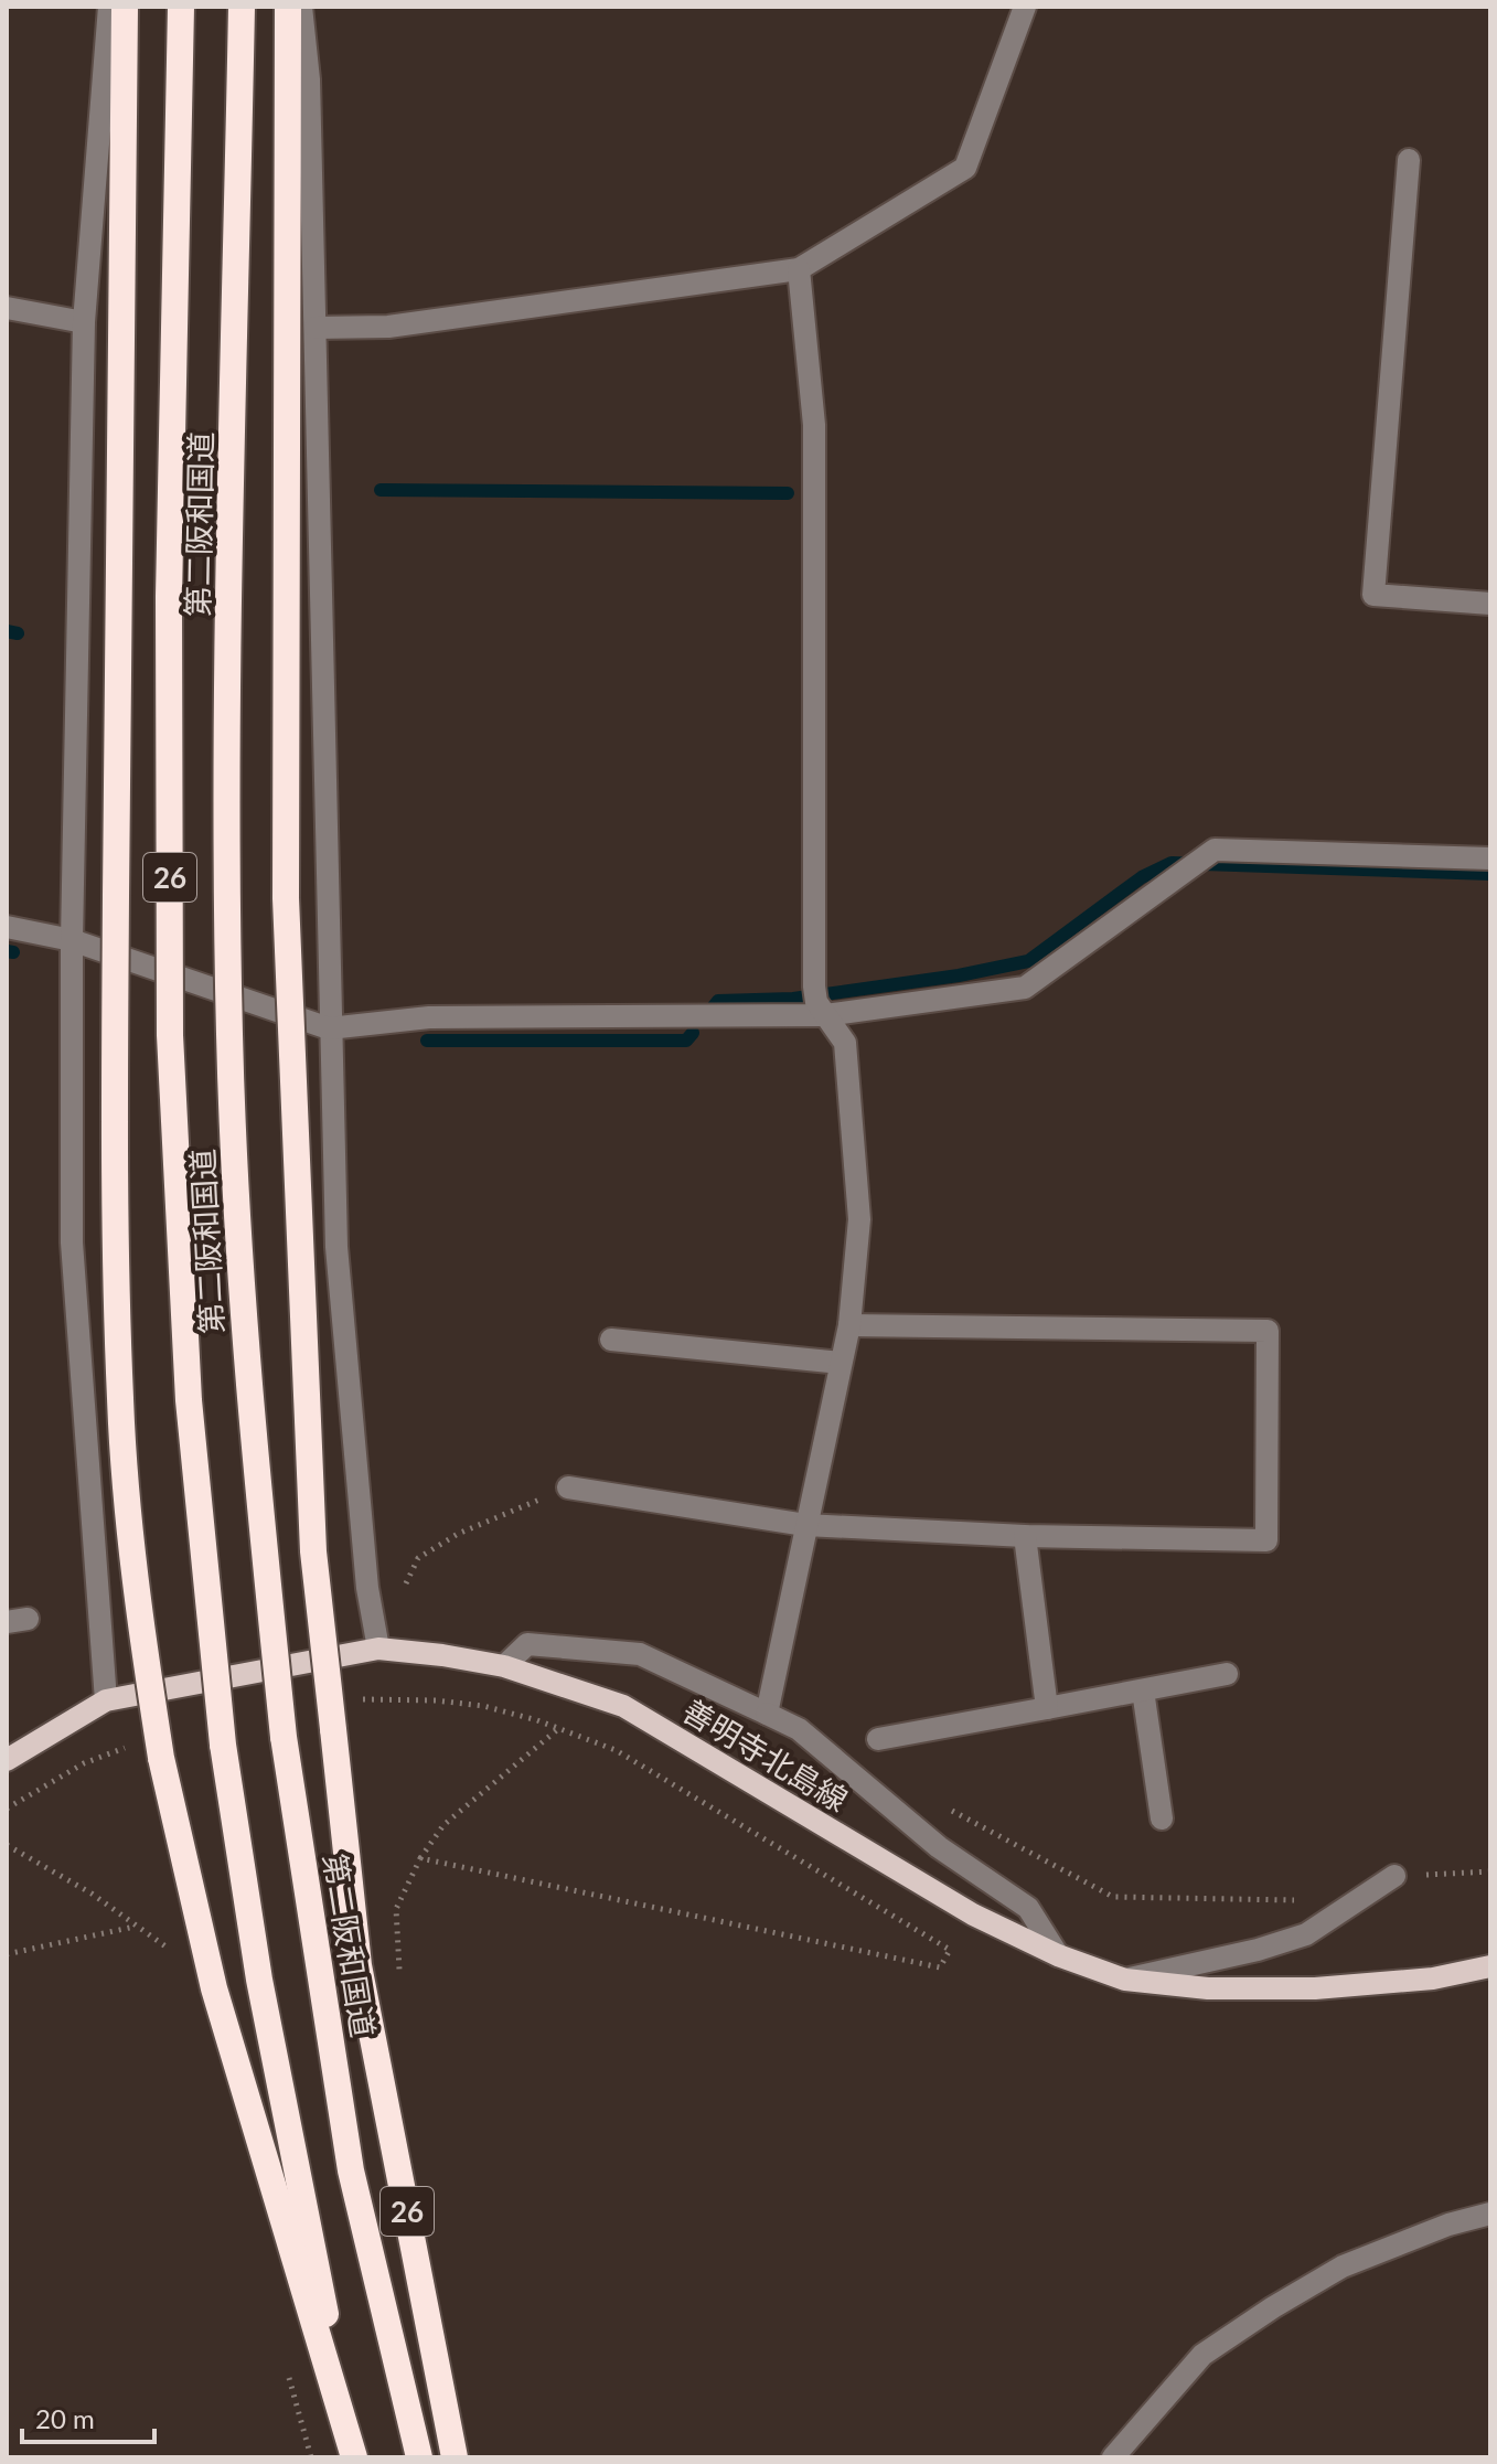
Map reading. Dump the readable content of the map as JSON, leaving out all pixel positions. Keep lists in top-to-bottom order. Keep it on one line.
{"streets":{"highway":["第二阪和国道","26"],"main road":["善明寺北島線"]},"crossings":[["第二阪和国道","26"]],"scale_bar":"20 m"}
